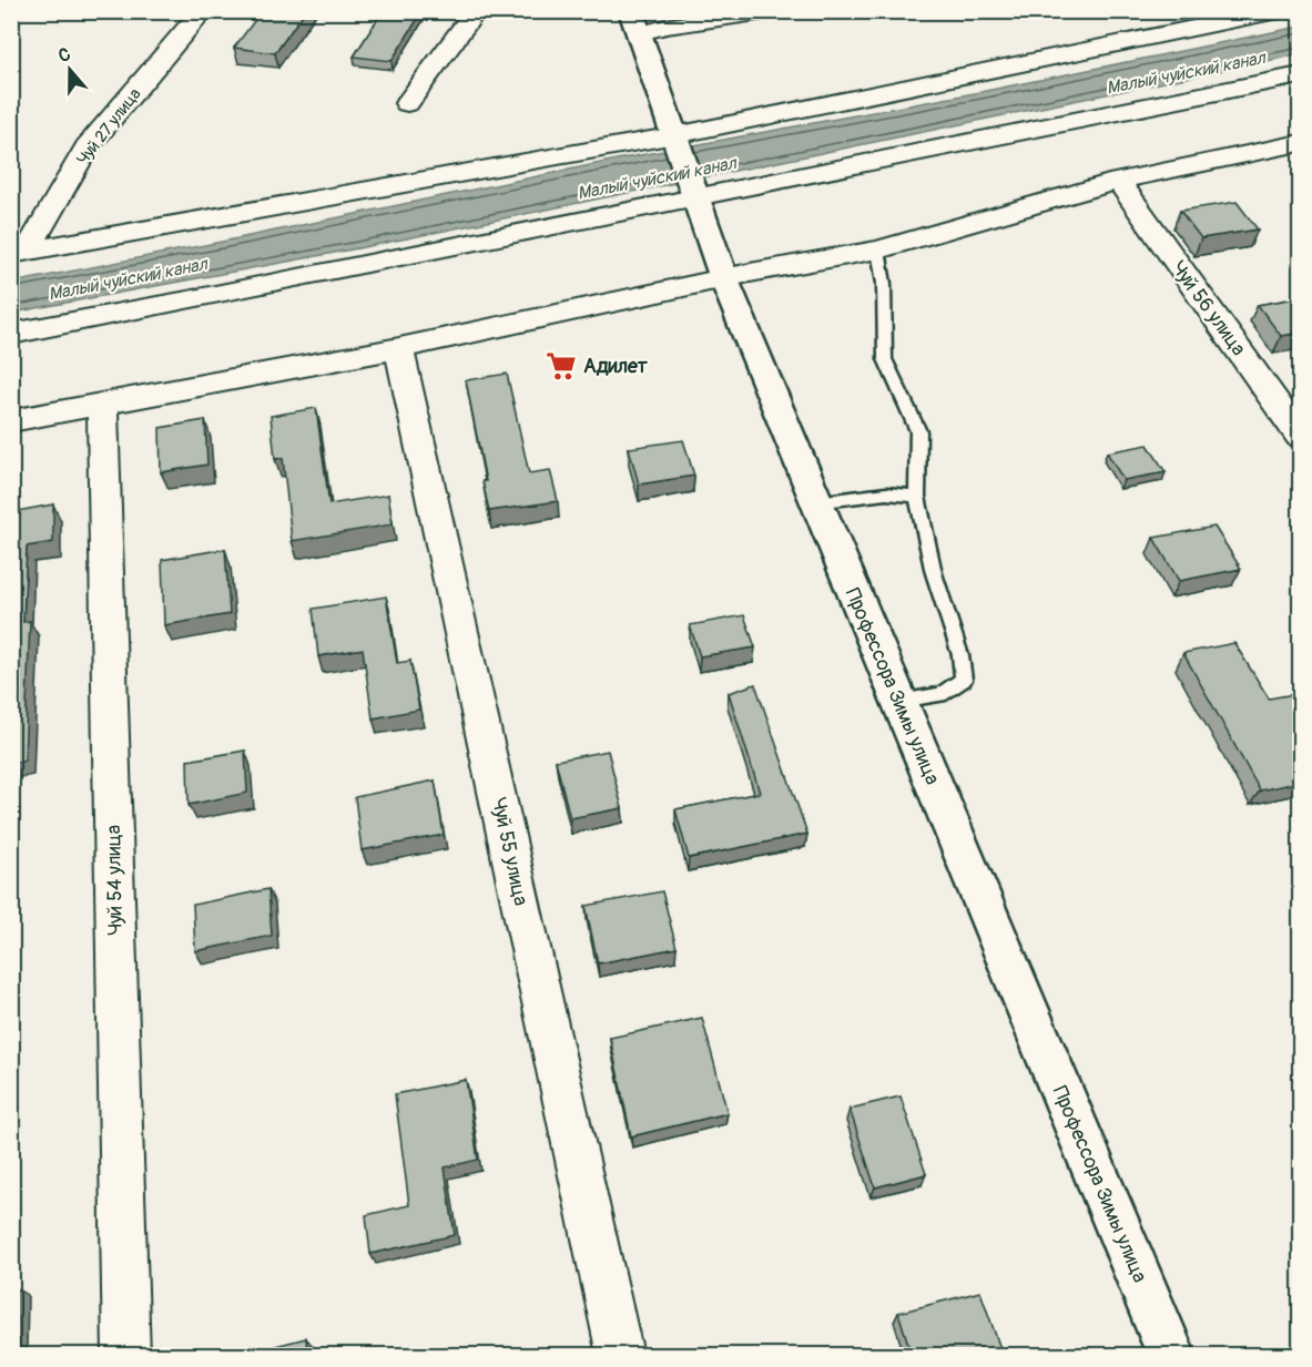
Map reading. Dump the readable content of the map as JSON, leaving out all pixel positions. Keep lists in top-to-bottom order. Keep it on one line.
{"streets":{"street":["Чуй 27 улица","Чуй 56 улица","Профессора Зимы улица","Чуй 55 улица","Чуй 54 улица"]},"water":["Малый чуйский канал"],"places":{"supermarket":["Адилет"]},"north":"top"}
